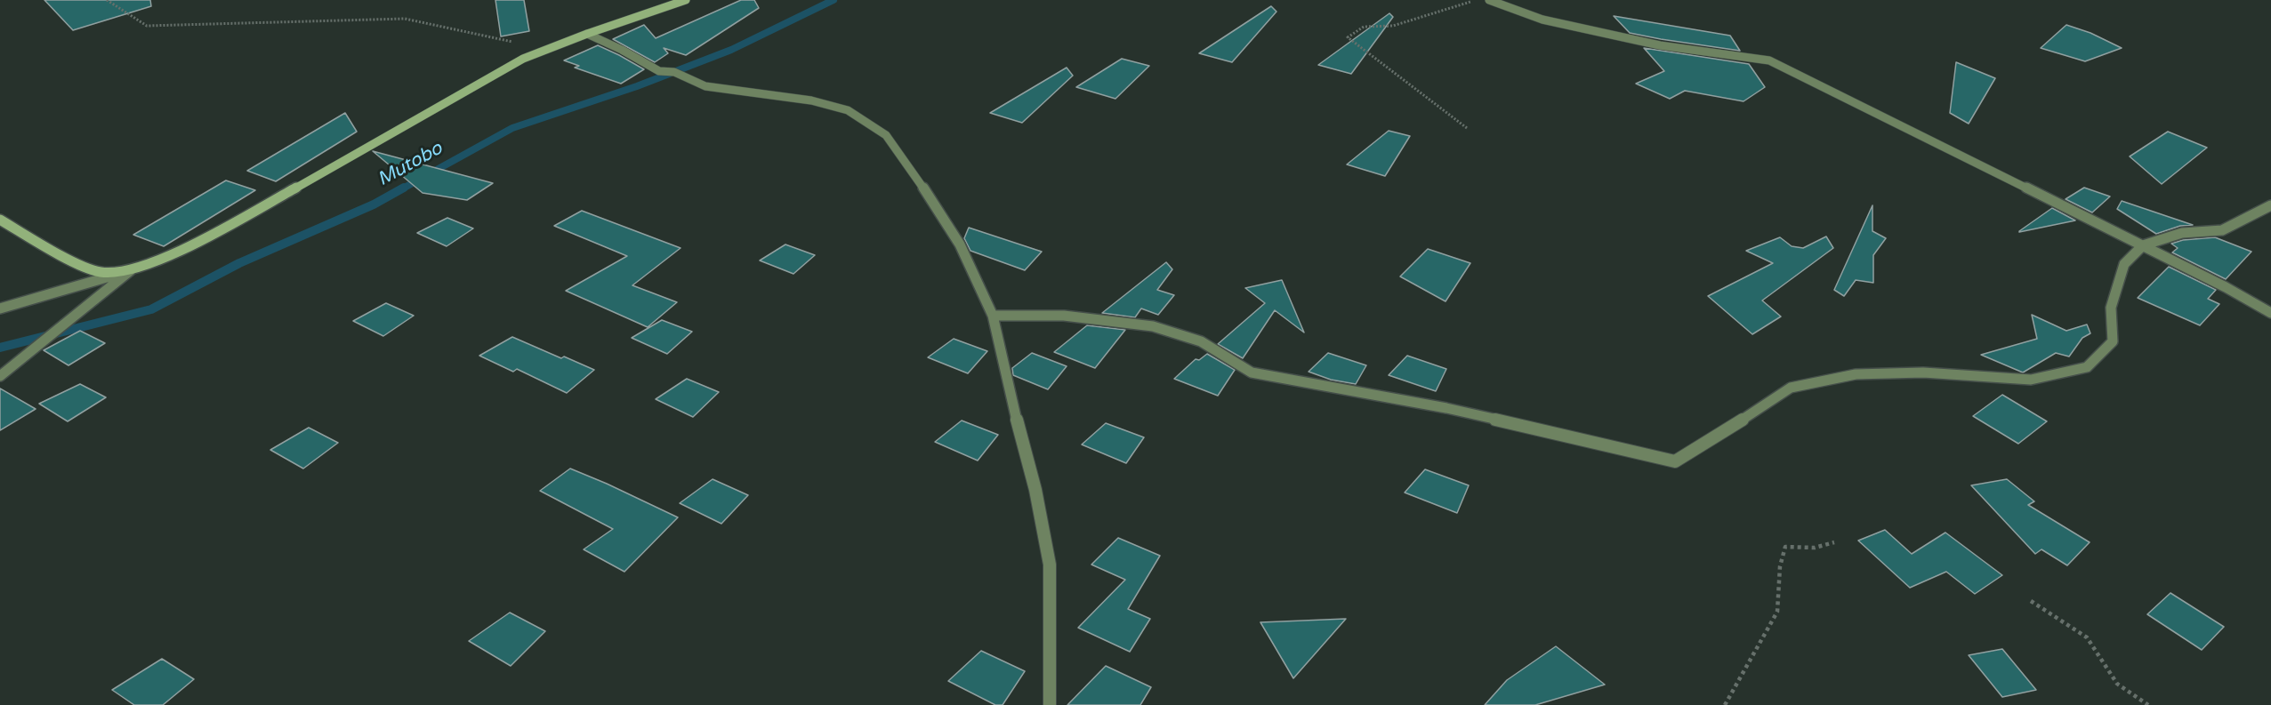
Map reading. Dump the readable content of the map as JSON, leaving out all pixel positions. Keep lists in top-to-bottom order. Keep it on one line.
{"water":["Mutobo"]}
